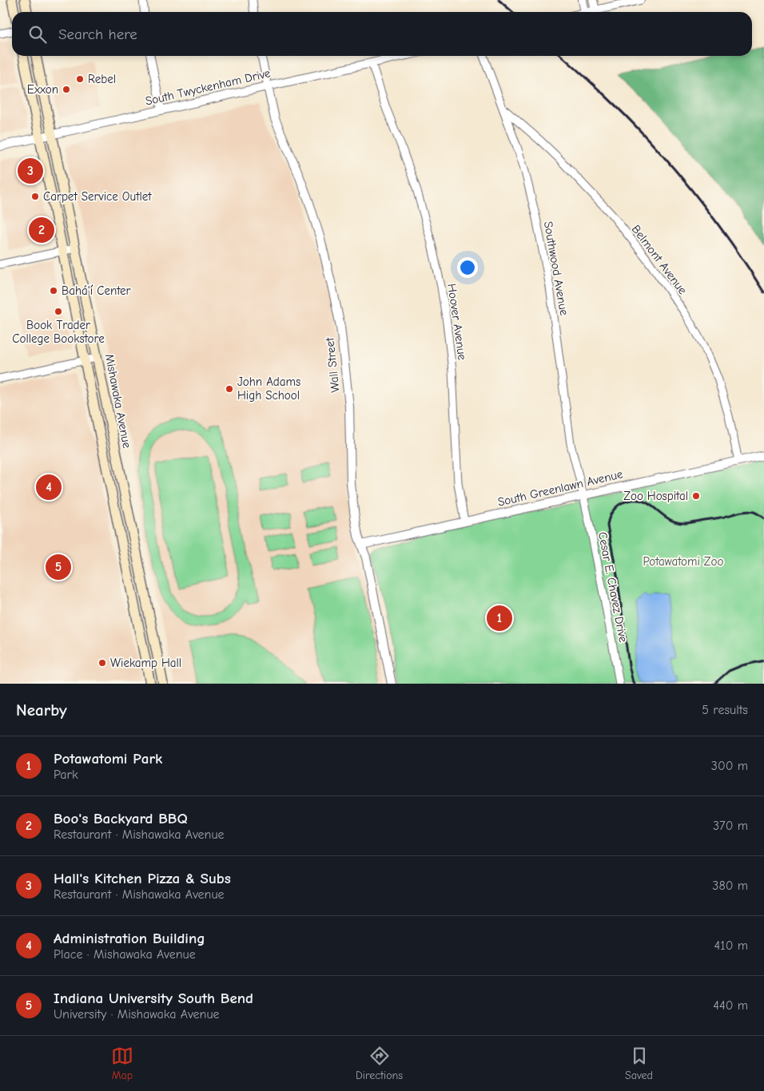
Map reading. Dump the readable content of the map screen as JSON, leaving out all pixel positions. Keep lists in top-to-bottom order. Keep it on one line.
{"streets":{"main road":["Mishawaka Avenue"],"street":["South Twyckenham Drive","Belmont Avenue","Southwood Avenue","Hoover Avenue","Wall Street","South Greenlawn Avenue","Cesar E. Chavez Drive"]},"crossings":[["South Twyckenham Drive","Hoover Avenue"],["South Twyckenham Drive","Wall Street"],["South Twyckenham Drive","Mishawaka Avenue"],["Belmont Avenue","Southwood Avenue"],["Belmont Avenue","South Greenlawn Avenue"],["Southwood Avenue","South Greenlawn Avenue"],["Southwood Avenue","Cesar E. Chavez Drive"],["Hoover Avenue","South Greenlawn Avenue"],["Wall Street","South Greenlawn Avenue"],["South Greenlawn Avenue","Cesar E. Chavez Drive"]],"parks":["Potawatomi Zoo"],"places":["Rebel","Exxon","Carpet Service Outlet","Bahá'í Center","Book Trader College Bookstore","John Adams High School","Zoo Hospital","Wiekamp Hall"],"page":{"search":"Search here","pins":["3","2","4","5","1"],"heading":["Nearby","5 results"],"list":[{"mark":"1","name":"Potawatomi Park","note":"Park","value":"300 m"},{"mark":"2","name":"Boo's Backyard BBQ","note":"Restaurant · Mishawaka Avenue","value":"370 m"},{"mark":"3","name":"Hall's Kitchen Pizza & Subs","note":"Restaurant · Mishawaka Avenue","value":"380 m"},{"mark":"4","name":"Administration Building","note":"Place · Mishawaka Avenue","value":"410 m"},{"mark":"5","name":"Indiana University South Bend","note":"University · Mishawaka Avenue","value":"440 m"}],"nav":["Map","Directions","Saved"]}}
